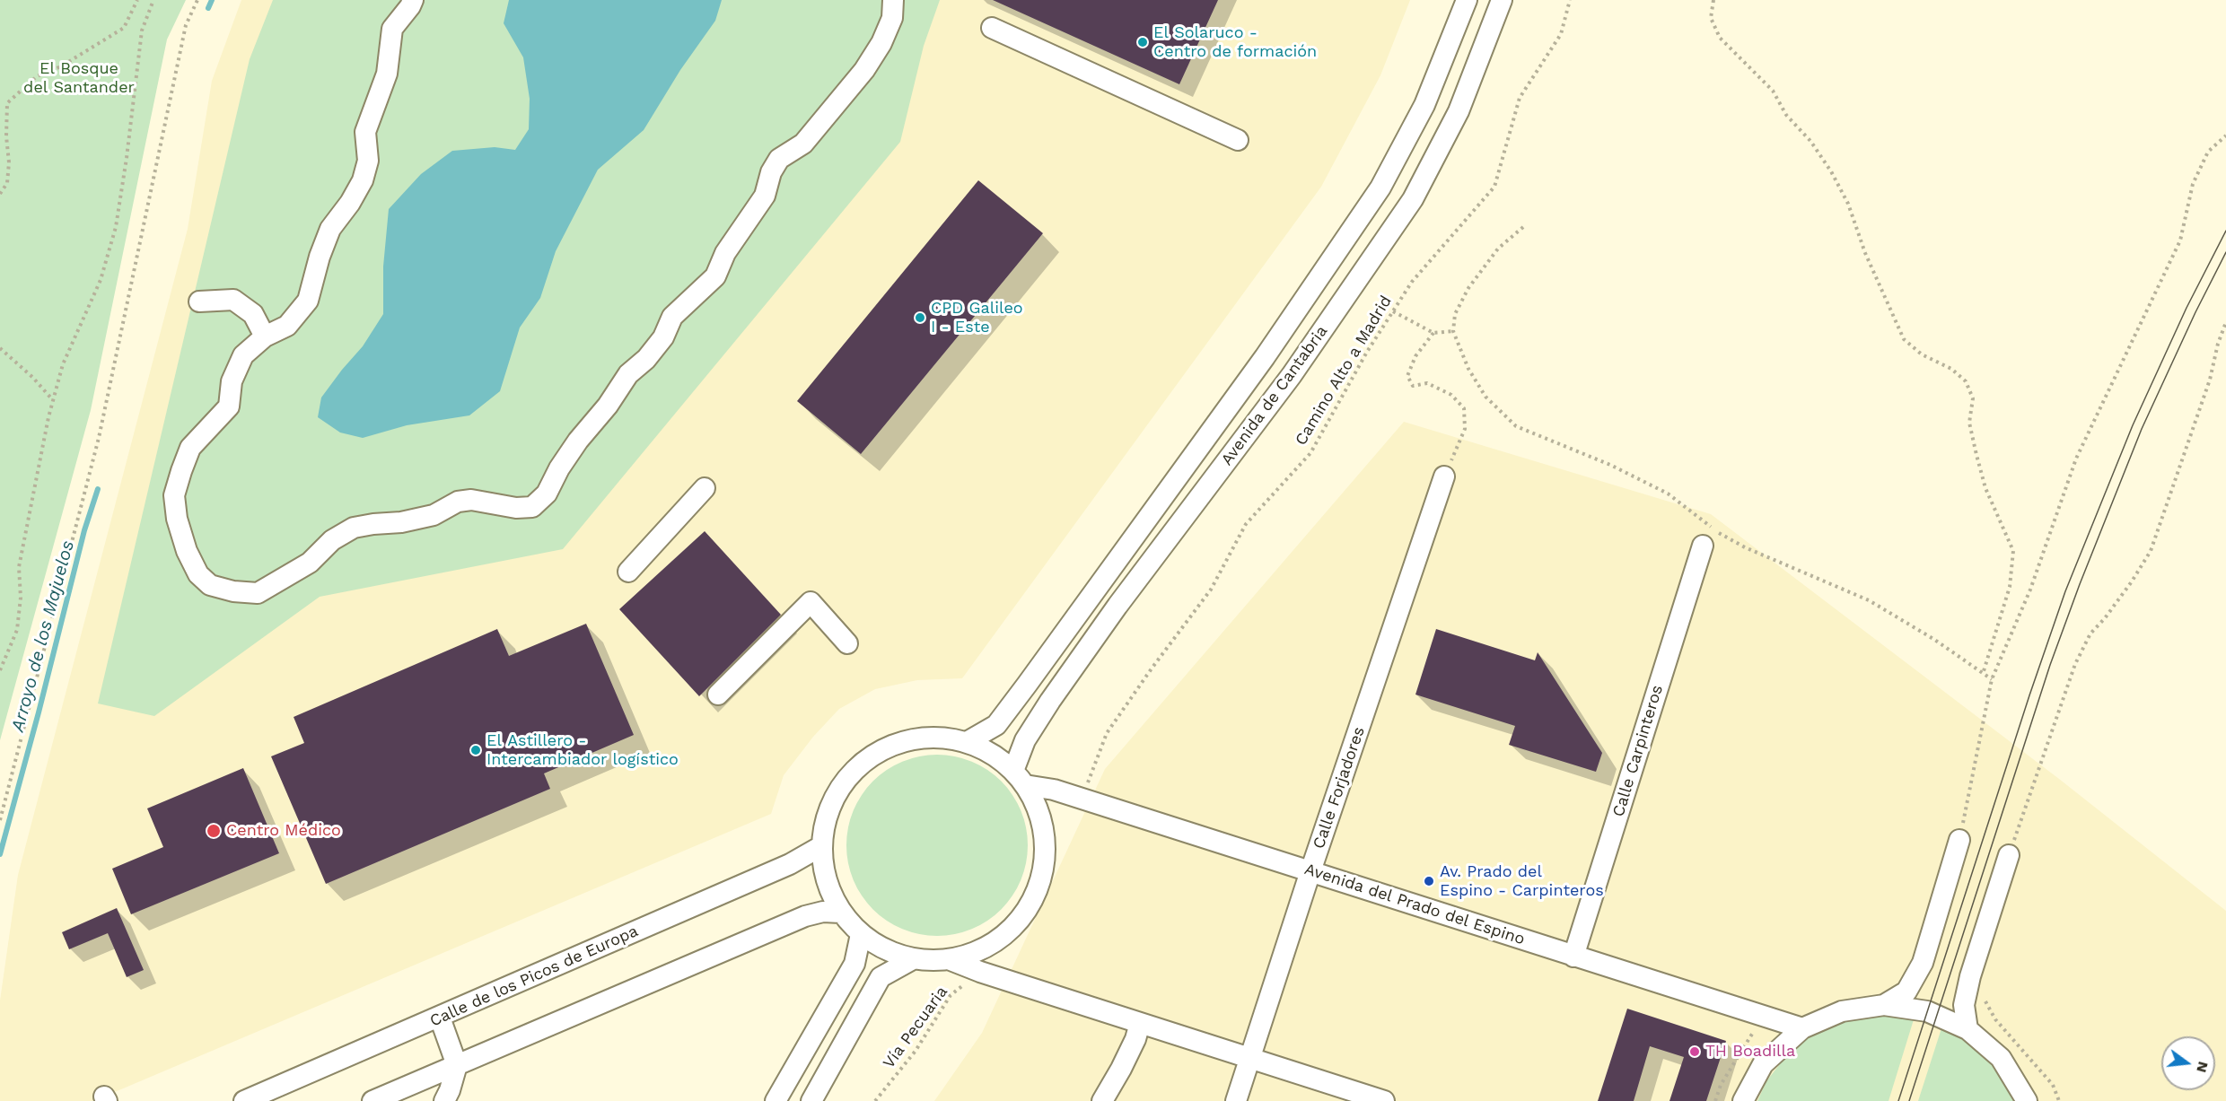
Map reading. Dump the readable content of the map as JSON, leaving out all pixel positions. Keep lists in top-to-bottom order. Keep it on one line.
{"streets":{"street":["Avenida de Cantabria","Calle Carpinteros","Calle Forjadores","Avenida del Prado del Espino","Calle de los Picos de Europa"],"path":["Camino Alto a Madrid","Vía Pecuaria"]},"crossings":[["Camino Alto a Madrid","Avenida del Prado del Espino"],["Avenida de Cantabria","Avenida del Prado del Espino"],["Calle Carpinteros","Avenida del Prado del Espino"],["Calle Forjadores","Avenida del Prado del Espino"]],"water":["Arroyo de los Majuelos"],"parks":["El Bosque del Santander"],"places":["El Solaruco - Centro de formación","CPD Galileo I - Este","El Astillero - Intercambiador logístico","Centro Médico","Av. Prado del Espino - Carpinteros","TH Boadilla"],"north":"right"}
